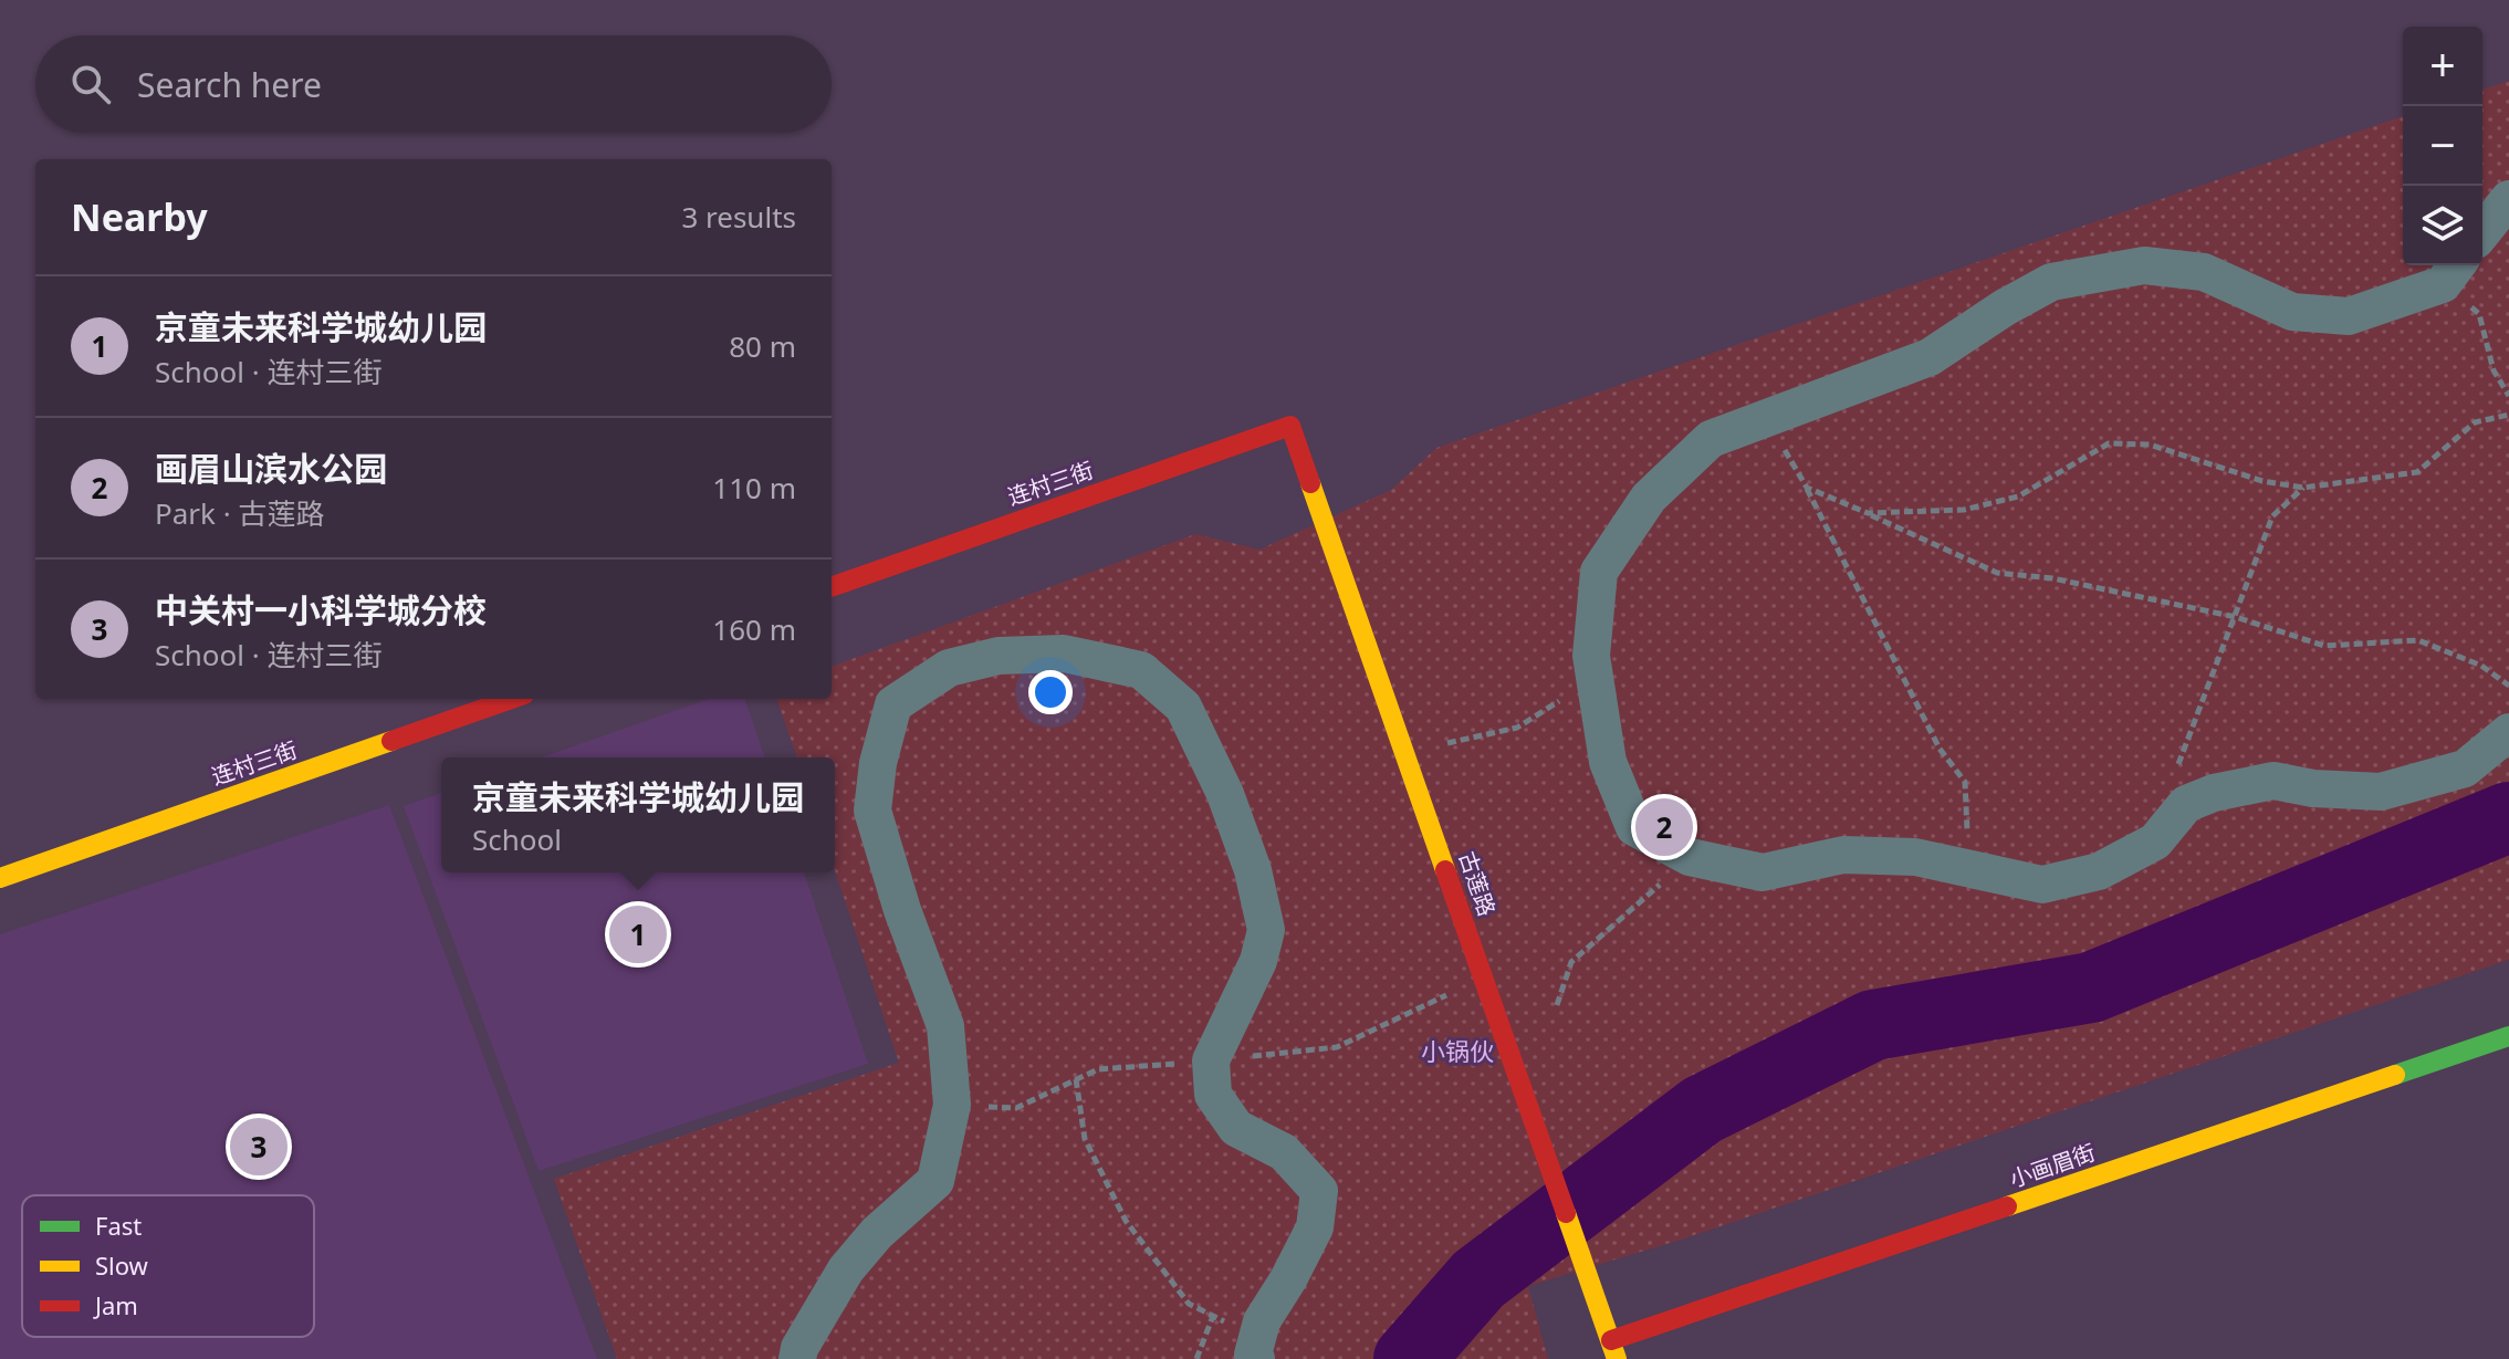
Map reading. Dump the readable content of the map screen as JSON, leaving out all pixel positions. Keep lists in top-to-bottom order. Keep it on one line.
{"streets":{"street":["连村三街","古莲路","小画眉街"]},"crossings":[["连村三街","古莲路"],["古莲路","小画眉街"]],"districts":["小锅伙"],"legend":["Fast","Slow","Jam"],"page":{"map_buttons":["+","−"],"search":"Search here","heading":["Nearby","3 results"],"list":[{"mark":"1","name":"京童未来科学城幼儿园","note":"School · 连村三街","value":"80 m"},{"mark":"2","name":"画眉山滨水公园","note":"Park · 古莲路","value":"110 m"},{"mark":"3","name":"中关村一小科学城分校","note":"School · 连村三街","value":"160 m"}],"popup":["京童未来科学城幼儿园","School"],"pins":["2","1","3"]}}
